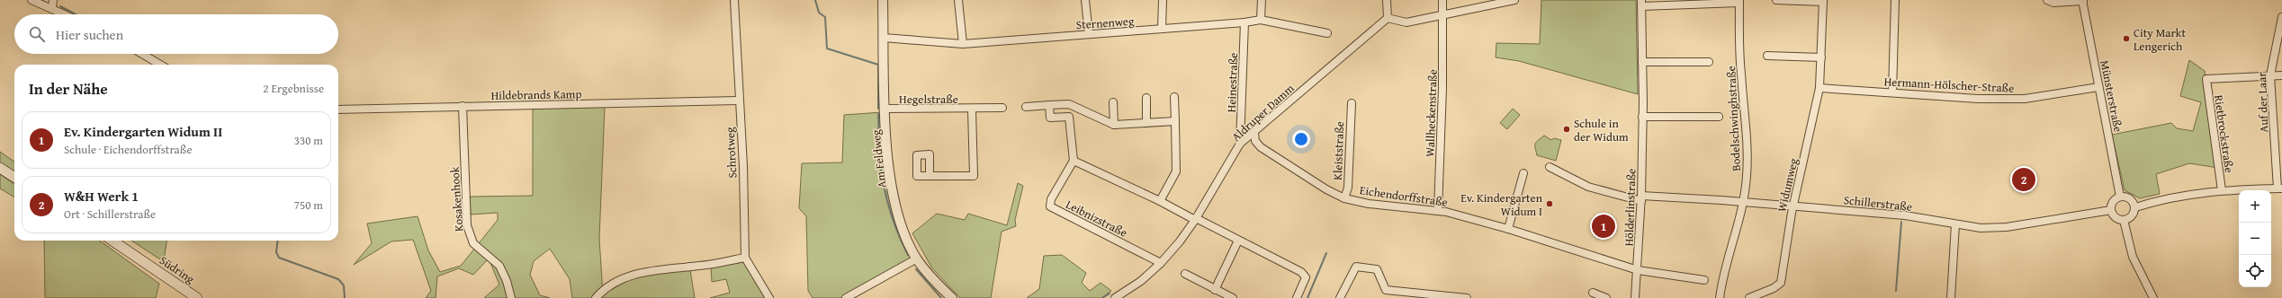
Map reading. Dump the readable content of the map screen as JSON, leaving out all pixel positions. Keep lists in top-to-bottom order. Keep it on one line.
{"streets":{"main road":["Südring"],"street":["Sternenweg","Heinestraße","Hermann-Hölscher-Straße","Hildebrands Kamp","Münsterstraße","Hegelstraße","Auf der Laar","Aldruper Damm","Wallheckenstraße","Bodelschwinghstraße","Rietbrockstraße","Kleiststraße","Schrotweg","Am Feldweg","Widumweg","Eichendorffstraße","Kosakenhook","Schillerstraße","Hölderlinstraße","Leibnizstraße"]},"crossings":[["Sternenweg","Heinestraße"],["Sternenweg","Am Feldweg"],["Heinestraße","Aldruper Damm"],["Hermann-Hölscher-Straße","Münsterstraße"],["Hermann-Hölscher-Straße","Widumweg"],["Hildebrands Kamp","Schrotweg"],["Hildebrands Kamp","Kosakenhook"],["Münsterstraße","Schillerstraße"],["Hegelstraße","Am Feldweg"],["Auf der Laar","Rietbrockstraße"],["Aldruper Damm","Eichendorffstraße"],["Aldruper Damm","Leibnizstraße"],["Wallheckenstraße","Eichendorffstraße"],["Bodelschwinghstraße","Schillerstraße"],["Bodelschwinghstraße","Hölderlinstraße"],["Kleiststraße","Eichendorffstraße"],["Widumweg","Schillerstraße"],["Eichendorffstraße","Hölderlinstraße"],["Schillerstraße","Hölderlinstraße"]],"places":["City Markt Lengerich","Schule in der Widum","Ev. Kindergarten Widum I"],"page":{"search":"Hier suchen","heading":["In der Nähe","2 Ergebnisse"],"list":[{"mark":"1","name":"Ev. Kindergarten Widum II","note":"Schule · Eichendorffstraße","value":"330 m"},{"mark":"2","name":"W&H Werk 1","note":"Ort · Schillerstraße","value":"750 m"}],"pins":["2","1"],"map_buttons":["+","−"]}}
